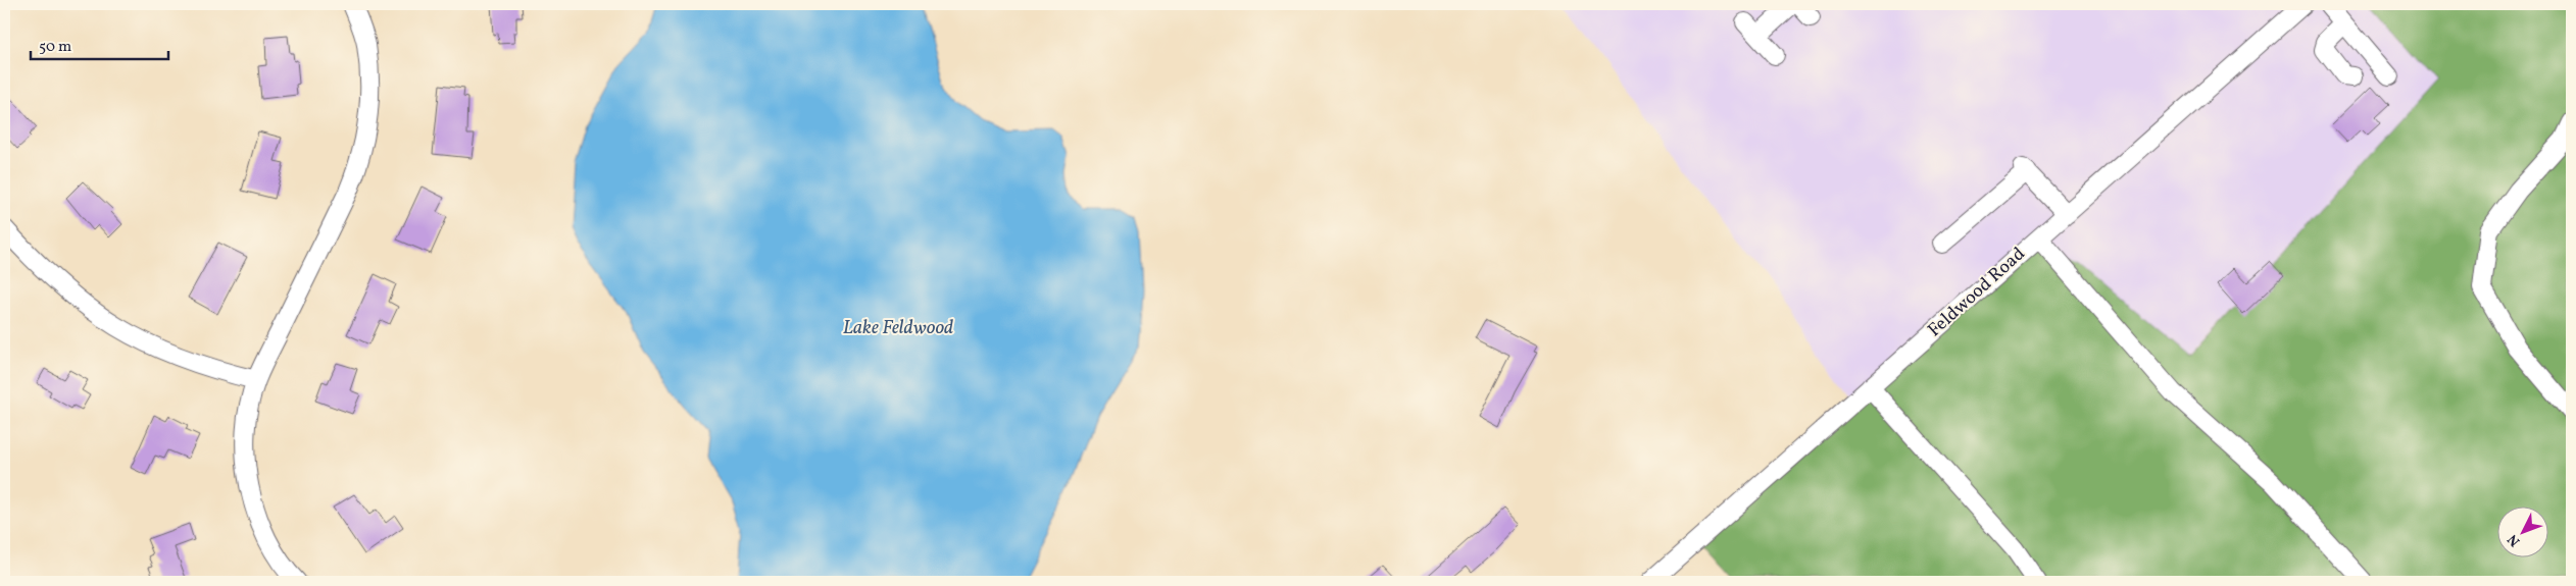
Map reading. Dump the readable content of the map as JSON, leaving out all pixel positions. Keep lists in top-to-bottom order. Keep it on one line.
{"streets":{"street":["Feldwood Road"]},"water":["Lake Feldwood"],"scale_bar":"50 m","north":"bottom left"}
